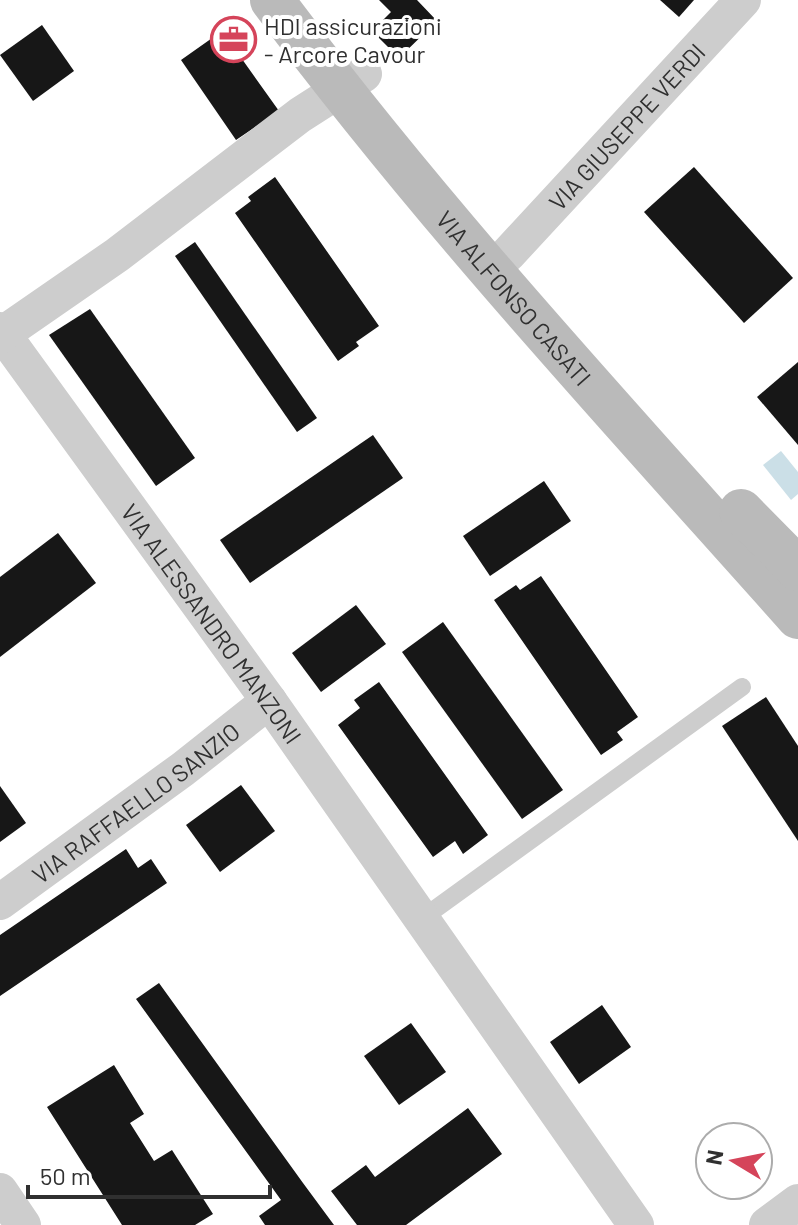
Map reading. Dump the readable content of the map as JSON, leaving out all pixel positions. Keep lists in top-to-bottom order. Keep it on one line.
{"streets":{"main road":["VIA ALFONSO CASATI"],"street":["VIA GIUSEPPE VERDI","VIA ALESSANDRO MANZONI","VIA RAFFAELLO SANZIO"]},"crossings":[["VIA GIUSEPPE VERDI","VIA ALFONSO CASATI"],["VIA ALESSANDRO MANZONI","VIA RAFFAELLO SANZIO"]],"places":{"office":["HDI assicurazioni - Arcore Cavour"]},"scale_bar":"50 m","north":"left"}
